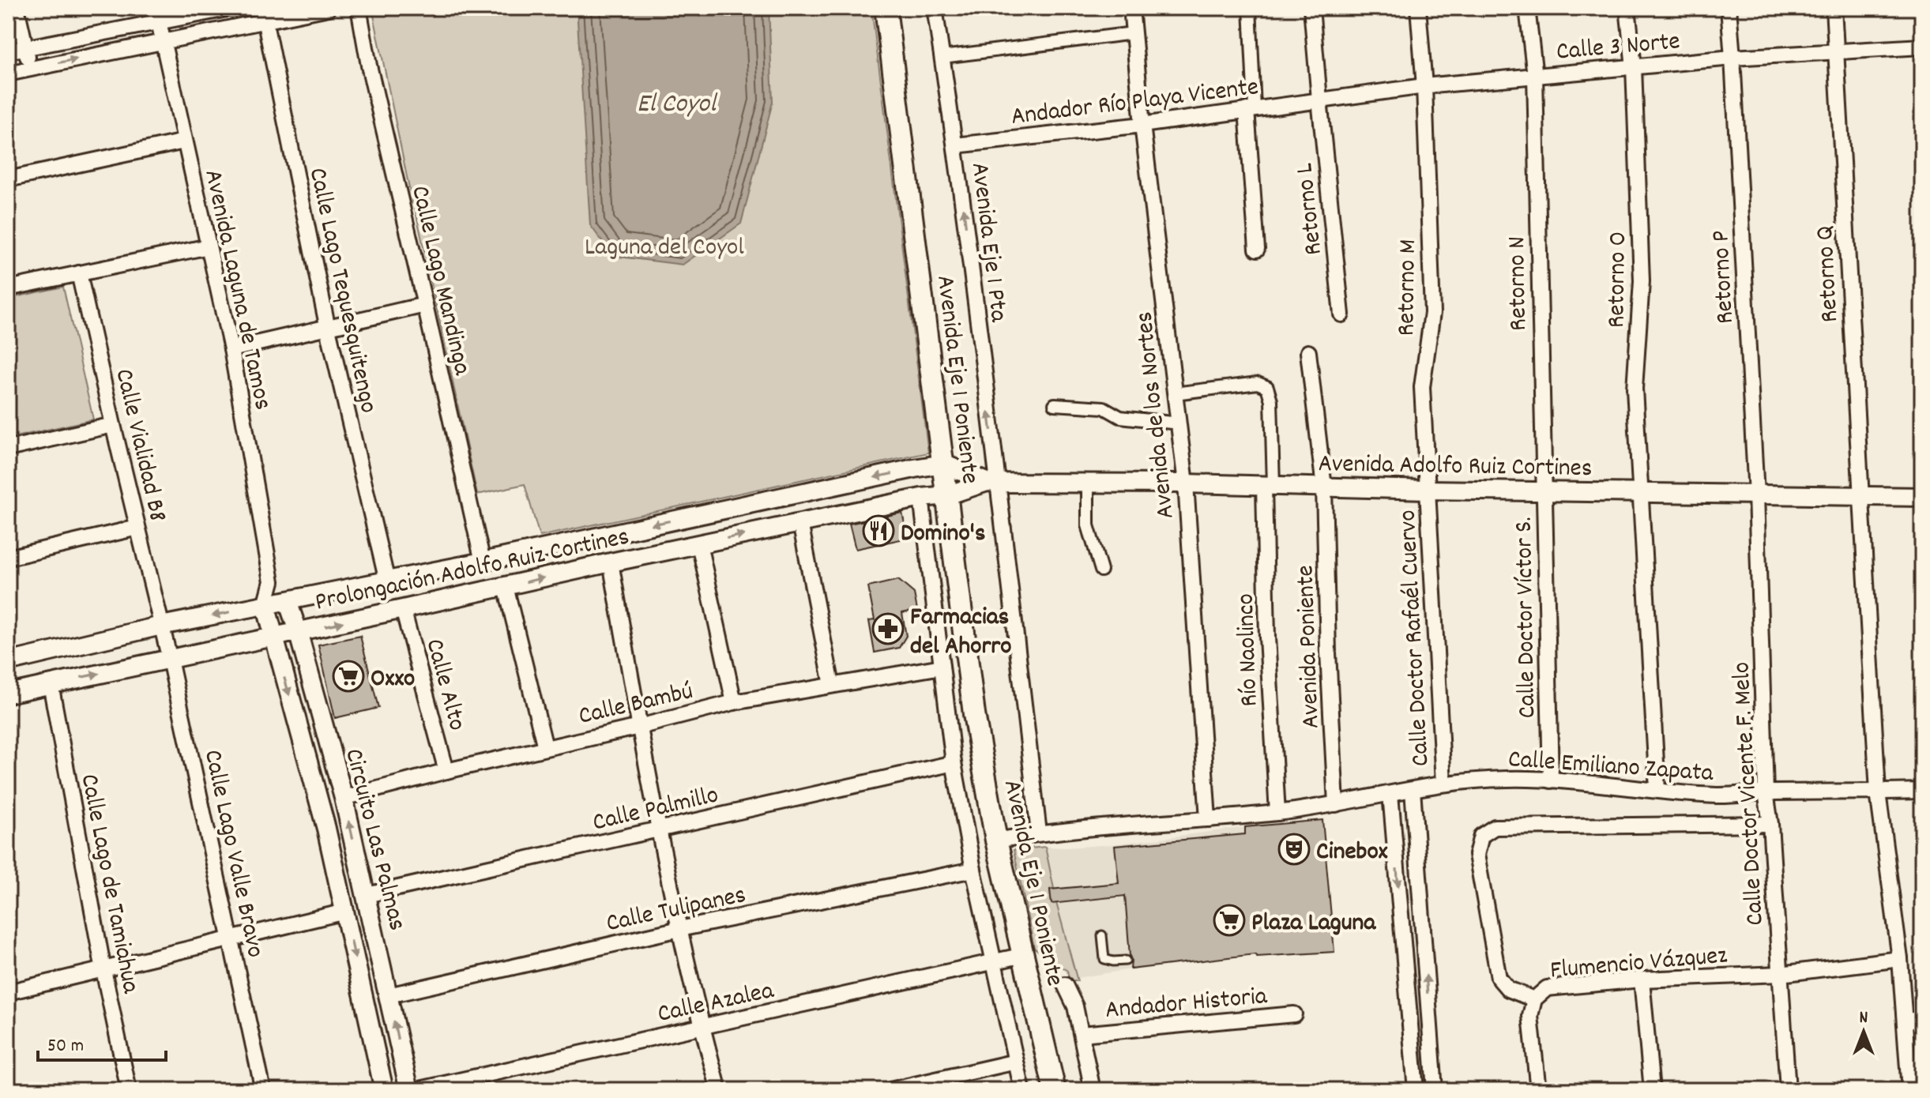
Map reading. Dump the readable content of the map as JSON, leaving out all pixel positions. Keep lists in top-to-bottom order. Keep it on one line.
{"streets":{"main road":["Avenida Eje 1 Poniente"],"street":["Calle 3 Norte","Andador Río Playa Vicente","Retorno L","Avenida Eje 1 Pta","Retorno Q","Retorno P","Calle Lago Mandinga","Retorno O","Retorno N","Retorno M","Avenida Laguna de Tamos","Calle Lago Tequesquitengo","Avenida de los Nortes","Calle Vialidad B8","Avenida Adolfo Ruiz Cortines","Prolongación Adolfo Ruiz Cortines","Calle Doctor Víctor S.","Calle Doctor Rafaél Cuervo","Avenida Poniente","Río Naolinco","Calle Alto","Calle Bambú","Calle Emiliano Zapata","Calle Doctor Vicente F. Melo","Calle Palmillo","Circuito Las Palmas","Calle Lago Valle Bravo","Calle Lago de Tamiahua","Calle Tulipanes","Flumencio Vázquez","Calle Azalea","Andador Historia"]},"crossings":[["Calle 3 Norte","Andador Río Playa Vicente"],["Calle 3 Norte","Retorno L"],["Calle 3 Norte","Retorno Q"],["Calle 3 Norte","Retorno P"],["Calle 3 Norte","Retorno O"],["Calle 3 Norte","Retorno N"],["Calle 3 Norte","Retorno M"],["Andador Río Playa Vicente","Retorno L"],["Andador Río Playa Vicente","Avenida Eje 1 Pta"],["Andador Río Playa Vicente","Avenida de los Nortes"],["Avenida Eje 1 Pta","Avenida Adolfo Ruiz Cortines"],["Avenida Eje 1 Pta","Calle Emiliano Zapata"],["Retorno Q","Avenida Adolfo Ruiz Cortines"],["Retorno Q","Calle Emiliano Zapata"],["Retorno Q","Flumencio Vázquez"],["Retorno P","Avenida Adolfo Ruiz Cortines"],["Retorno P","Calle Doctor Vicente F. Melo"],["Calle Lago Mandinga","Prolongación Adolfo Ruiz Cortines"],["Retorno O","Avenida Adolfo Ruiz Cortines"],["Retorno O","Calle Emiliano Zapata"],["Retorno N","Avenida Adolfo Ruiz Cortines"],["Retorno N","Calle Doctor Víctor S."],["Retorno M","Avenida Adolfo Ruiz Cortines"],["Retorno M","Calle Doctor Rafaél Cuervo"],["Avenida Laguna de Tamos","Prolongación Adolfo Ruiz Cortines"],["Avenida Laguna de Tamos","Circuito Las Palmas"],["Calle Lago Tequesquitengo","Prolongación Adolfo Ruiz Cortines"],["Avenida Eje 1 Poniente","Avenida Adolfo Ruiz Cortines"],["Avenida Eje 1 Poniente","Prolongación Adolfo Ruiz Cortines"],["Avenida Eje 1 Poniente","Calle Emiliano Zapata"],["Avenida Eje 1 Poniente","Calle Azalea"],["Avenida Eje 1 Poniente","Andador Historia"],["Avenida de los Nortes","Avenida Adolfo Ruiz Cortines"],["Avenida de los Nortes","Calle Emiliano Zapata"],["Calle Vialidad B8","Prolongación Adolfo Ruiz Cortines"],["Calle Vialidad B8","Calle Lago Valle Bravo"],["Avenida Adolfo Ruiz Cortines","Prolongación Adolfo Ruiz Cortines"],["Avenida Adolfo Ruiz Cortines","Calle Doctor Víctor S."],["Avenida Adolfo Ruiz Cortines","Calle Doctor Rafaél Cuervo"],["Avenida Adolfo Ruiz Cortines","Avenida Poniente"],["Avenida Adolfo Ruiz Cortines","Río Naolinco"],["Avenida Adolfo Ruiz Cortines","Calle Doctor Vicente F. Melo"],["Prolongación Adolfo Ruiz Cortines","Calle Alto"],["Prolongación Adolfo Ruiz Cortines","Circuito Las Palmas"],["Prolongación Adolfo Ruiz Cortines","Calle Lago Valle Bravo"],["Prolongación Adolfo Ruiz Cortines","Calle Lago de Tamiahua"],["Calle Doctor Víctor S.","Calle Emiliano Zapata"],["Calle Doctor Rafaél Cuervo","Calle Emiliano Zapata"],["Avenida Poniente","Calle Emiliano Zapata"],["Río Naolinco","Calle Emiliano Zapata"],["Calle Alto","Calle Bambú"],["Calle Bambú","Circuito Las Palmas"],["Calle Emiliano Zapata","Calle Doctor Vicente F. Melo"],["Calle Doctor Vicente F. Melo","Flumencio Vázquez"],["Calle Palmillo","Circuito Las Palmas"],["Circuito Las Palmas","Calle Tulipanes"]],"one_way":["Avenida Eje 1 Pta"],"water":["El Coyol"],"parks":["Laguna del Coyol"],"places":{"restaurant":["Domino's"],"pharmacy":["Farmacias del Ahorro"],"supermarket":["Oxxo","Plaza Laguna"],"theatre":["Cinebox"]},"scale_bar":"50 m","north":"top"}
